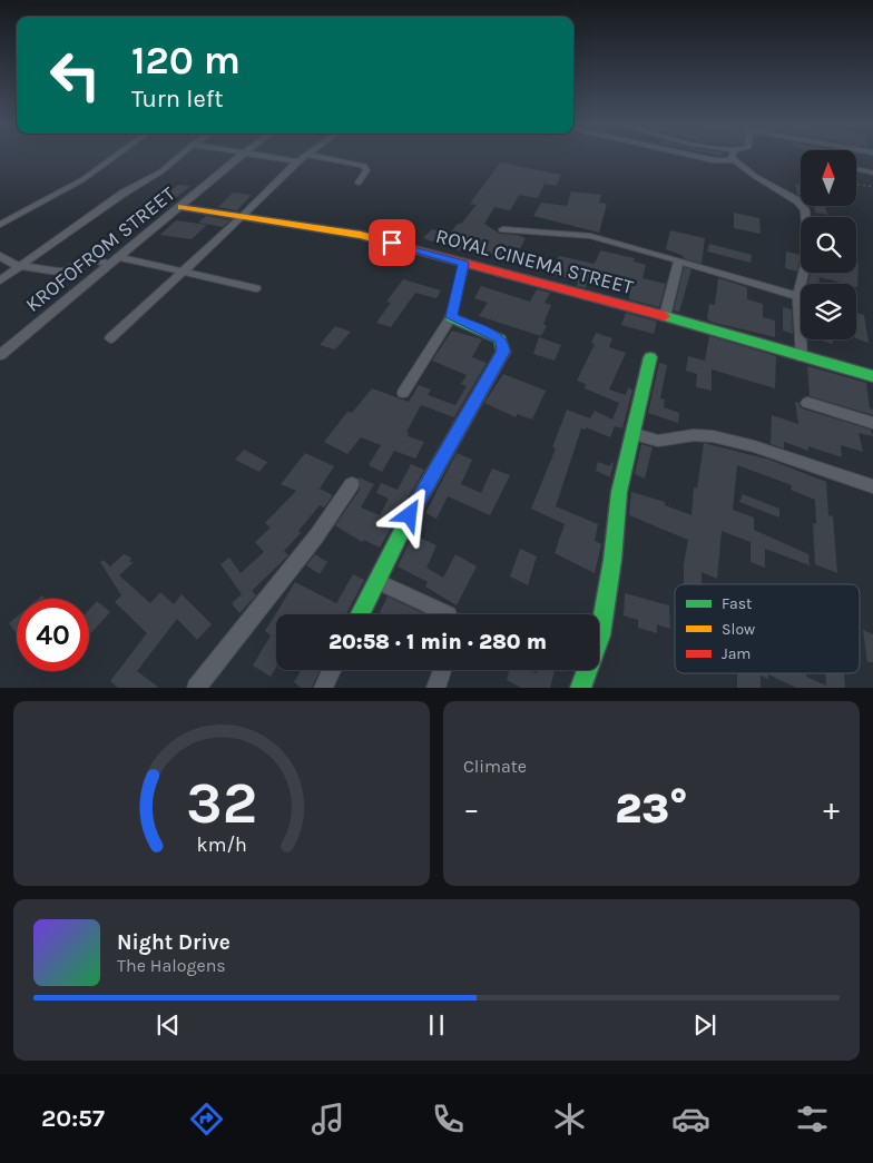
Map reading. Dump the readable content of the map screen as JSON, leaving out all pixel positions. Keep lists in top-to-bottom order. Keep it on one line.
{"streets":{"street":["KROFOFROM STREET","ROYAL CINEMA STREET"]},"crossings":[["KROFOFROM STREET","ROYAL CINEMA STREET"]],"legend":["Fast","Slow","Jam"],"north":"top","page":{"turn":["120 m","Turn left"],"limit":"40","trip":"20:58 · 1 min · 280 m","tile":"Climate","heat":["−","23°","+"],"song":["Night Drive","The Halogens"],"tabs":"20:57","gauge":["32","km/h"]}}
